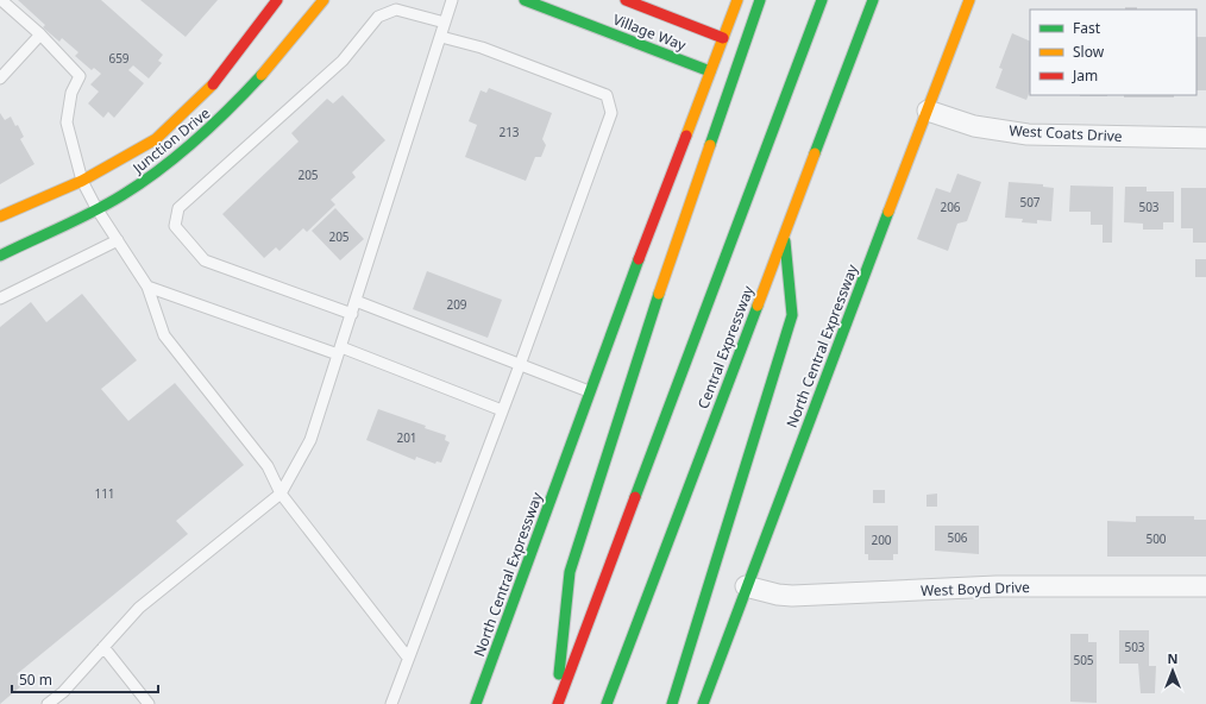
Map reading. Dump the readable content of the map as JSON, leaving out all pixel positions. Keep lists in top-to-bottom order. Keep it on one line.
{"streets":{"main road":["Village Way","Junction Drive","North Central Expressway","Central Expressway"],"street":["West Coats Drive","West Boyd Drive"]},"crossings":[["Village Way","North Central Expressway"],["West Coats Drive","North Central Expressway"],["North Central Expressway","West Boyd Drive"]],"house_numbers":["659","213","205","507","206","503","205","209","201","111","506","500","200","503","505"],"legend":["Fast","Slow","Jam"],"scale_bar":"50 m","north":"top"}
